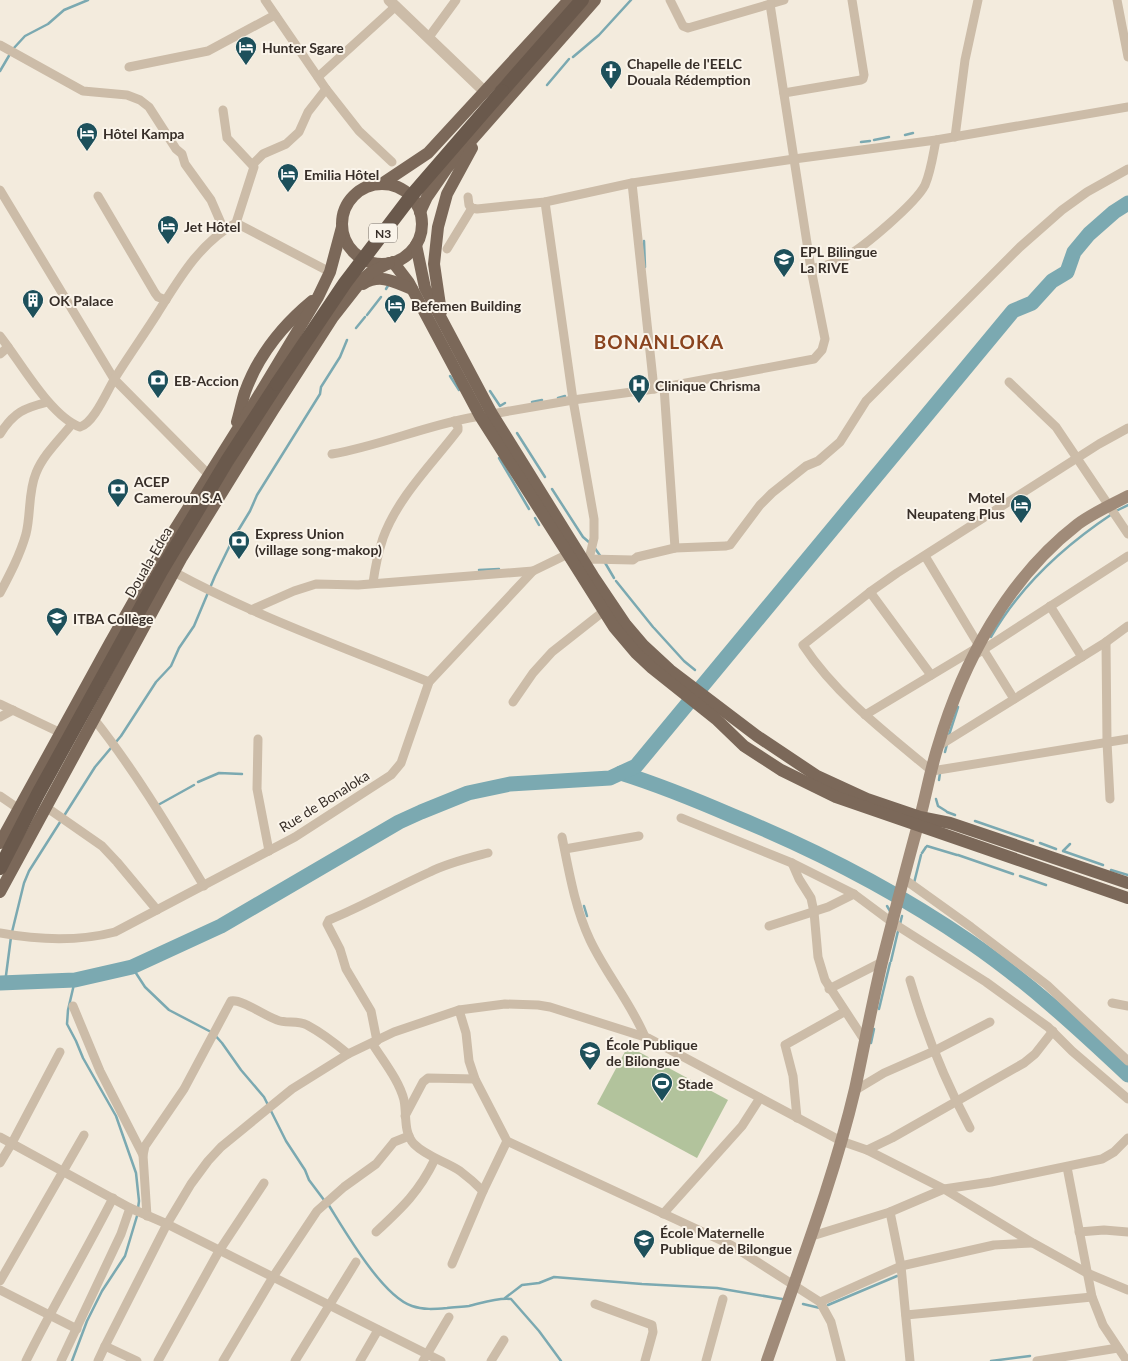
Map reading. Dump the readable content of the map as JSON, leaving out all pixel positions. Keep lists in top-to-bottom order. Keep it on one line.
{"streets":{"highway":["N3","Douala-Edea"],"street":["Rue de Bonaloka"]},"districts":["BONANLOKA"],"places":{"hotel":["Hunter Sgare","Hôtel Kampa","Emilia Hôtel","Jet Hôtel","Befemen Building","Motel Neupateng Plus"],"church":["Chapelle de l'EELC Douala Rédemption"],"school or university":["EPL Bilingue La RIVE","ITBA Collège","École Publique de Bilongue","École Maternelle Publique de Bilongue"],"building":["OK Palace"],"bank":["EB-Accion","ACEP Cameroun S.A","Express Union (village song-makop)"],"hospital":["Clinique Chrisma"],"sports":["Stade"]}}
